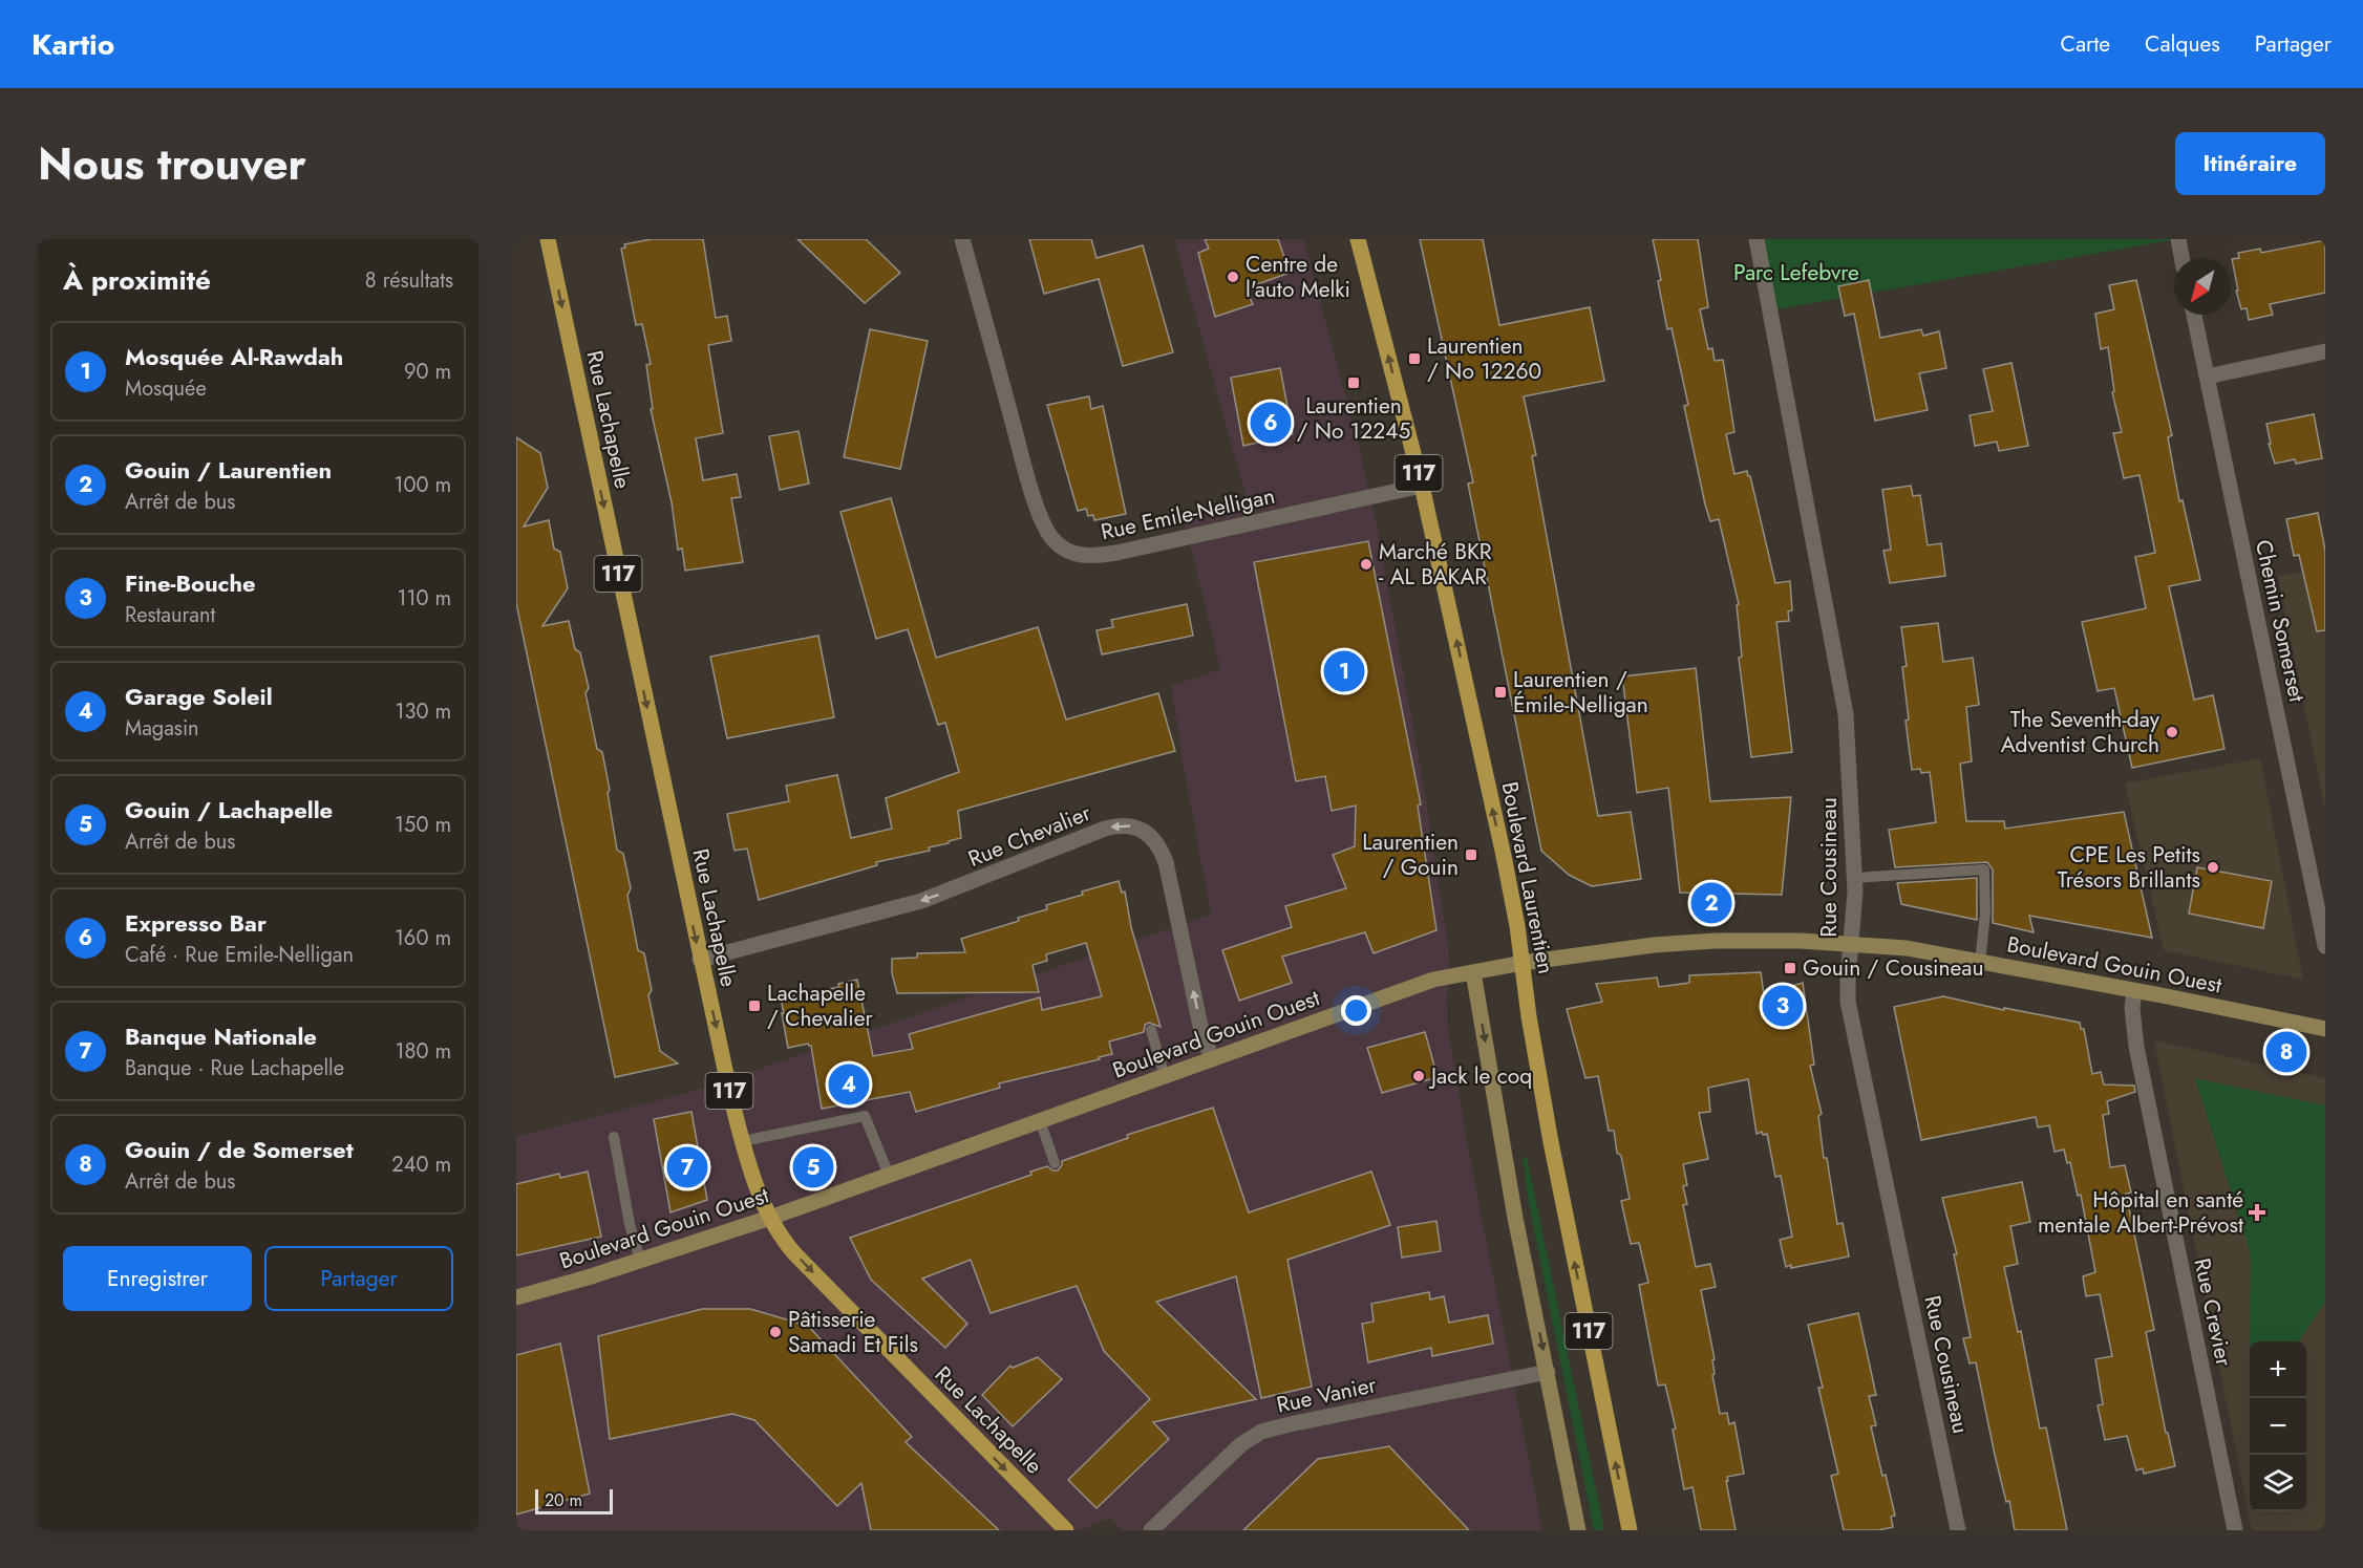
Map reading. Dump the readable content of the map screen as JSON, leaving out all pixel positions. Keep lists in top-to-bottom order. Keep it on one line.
{"streets":{"main road":["Rue Lachapelle","117","Boulevard Laurentien"],"street":["Rue Emile-Nelligan","Chemin Somerset","Rue Chevalier","Rue Cousineau","Boulevard Gouin Ouest","Rue Crevier","Rue Vanier"]},"crossings":[["Rue Lachapelle","Rue Chevalier"],["Rue Lachapelle","Boulevard Gouin Ouest"],["Rue Emile-Nelligan","Boulevard Laurentien"],["Rue Chevalier","Boulevard Gouin Ouest"],["Rue Cousineau","Boulevard Gouin Ouest"],["Boulevard Laurentien","Boulevard Gouin Ouest"],["Boulevard Gouin Ouest","Rue Crevier"]],"one_way":["Rue Lachapelle","Boulevard Laurentien"],"parks":["Parc Lefebvre"],"places":{"other":["Centre de l'auto Melki","Marché BKR - AL BAKAR","The Seventh-day Adventist Church","CPE Les Petits Trésors Brillants","Jack le coq","Pâtisserie Samadi Et Fils"],"transit":["Laurentien / No 12260","Laurentien / No 12245","Laurentien / Émile-Nelligan","Laurentien / Gouin","Gouin / Cousineau","Lachapelle / Chevalier"],"health":["Hôpital en santé mentale Albert-Prévost"]},"scale_bar":"20 m","north":"bottom left","page":{"header":"Kartio","nav":["Carte","Calques","Partager"],"title":"Nous trouver","buttons":["Itinéraire",["Enregistrer","Partager"]],"heading":["À proximité","8 résultats"],"list":[{"mark":"1","name":"Mosquée Al-Rawdah","note":"Mosquée","value":"90 m"},{"mark":"2","name":"Gouin / Laurentien","note":"Arrêt de bus","value":"100 m"},{"mark":"3","name":"Fine-Bouche","note":"Restaurant","value":"110 m"},{"mark":"4","name":"Garage Soleil","note":"Magasin","value":"130 m"},{"mark":"5","name":"Gouin / Lachapelle","note":"Arrêt de bus","value":"150 m"},{"mark":"6","name":"Expresso Bar","note":"Café · Rue Emile-Nelligan","value":"160 m"},{"mark":"7","name":"Banque Nationale","note":"Banque · Rue Lachapelle","value":"180 m"},{"mark":"8","name":"Gouin / de Somerset","note":"Arrêt de bus","value":"240 m"}],"pins":["6","1","2","3","8","4","5","7"],"map_buttons":["+","−"],"scale":"20 m"}}
